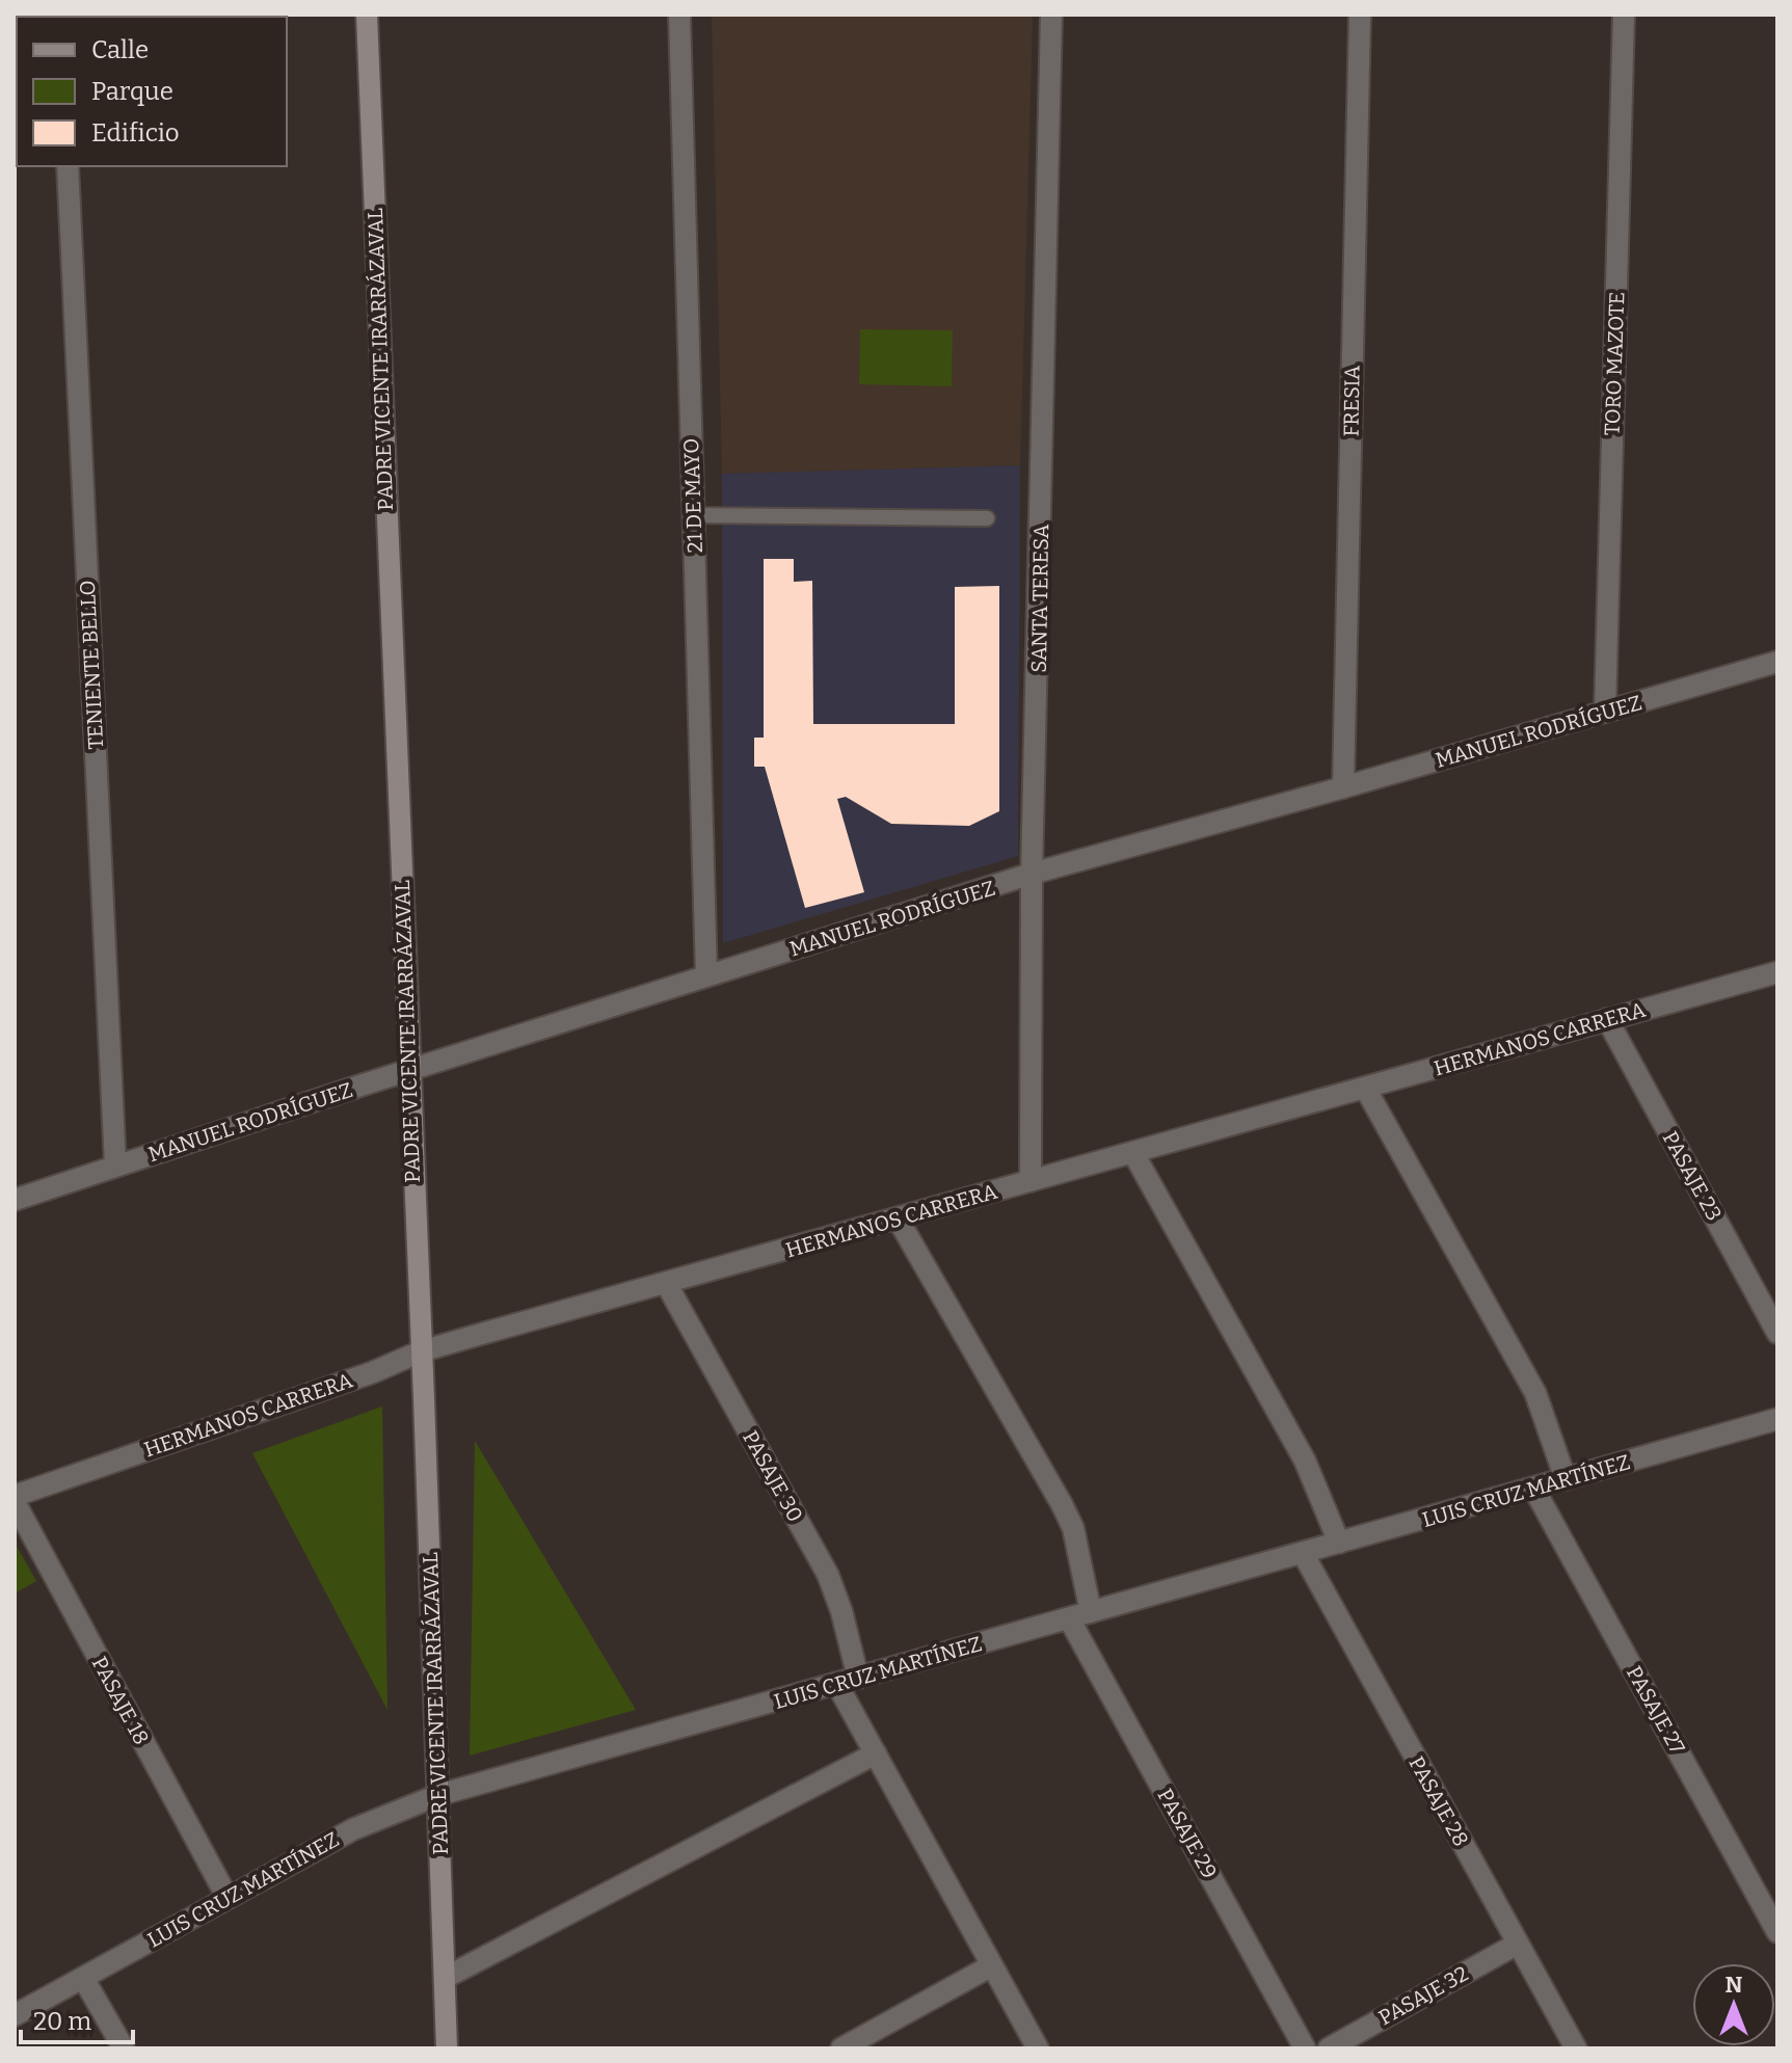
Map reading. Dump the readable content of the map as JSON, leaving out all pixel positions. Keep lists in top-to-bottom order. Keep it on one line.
{"streets":{"street":["PADRE VICENTE IRARRÁZAVAL","TORO MAZOTE","FRESIA","21 DE MAYO","SANTA TERESA","TENIENTE BELLO","MANUEL RODRÍGUEZ","HERMANOS CARRERA","PASAJE 23","PASAJE 30","LUIS CRUZ MARTÍNEZ","PASAJE 18","PASAJE 27","PASAJE 28","PASAJE 29","PASAJE 32"]},"crossings":[["PADRE VICENTE IRARRÁZAVAL","MANUEL RODRÍGUEZ"],["PADRE VICENTE IRARRÁZAVAL","HERMANOS CARRERA"],["PADRE VICENTE IRARRÁZAVAL","LUIS CRUZ MARTÍNEZ"],["TORO MAZOTE","MANUEL RODRÍGUEZ"],["FRESIA","MANUEL RODRÍGUEZ"],["21 DE MAYO","MANUEL RODRÍGUEZ"],["SANTA TERESA","MANUEL RODRÍGUEZ"],["SANTA TERESA","HERMANOS CARRERA"],["TENIENTE BELLO","MANUEL RODRÍGUEZ"],["HERMANOS CARRERA","PASAJE 23"],["HERMANOS CARRERA","PASAJE 30"],["PASAJE 30","LUIS CRUZ MARTÍNEZ"],["LUIS CRUZ MARTÍNEZ","PASAJE 18"],["LUIS CRUZ MARTÍNEZ","PASAJE 27"],["LUIS CRUZ MARTÍNEZ","PASAJE 28"],["LUIS CRUZ MARTÍNEZ","PASAJE 29"],["PASAJE 28","PASAJE 32"]],"legend":["Calle","Parque","Edificio"],"scale_bar":"20 m","north":"top"}
